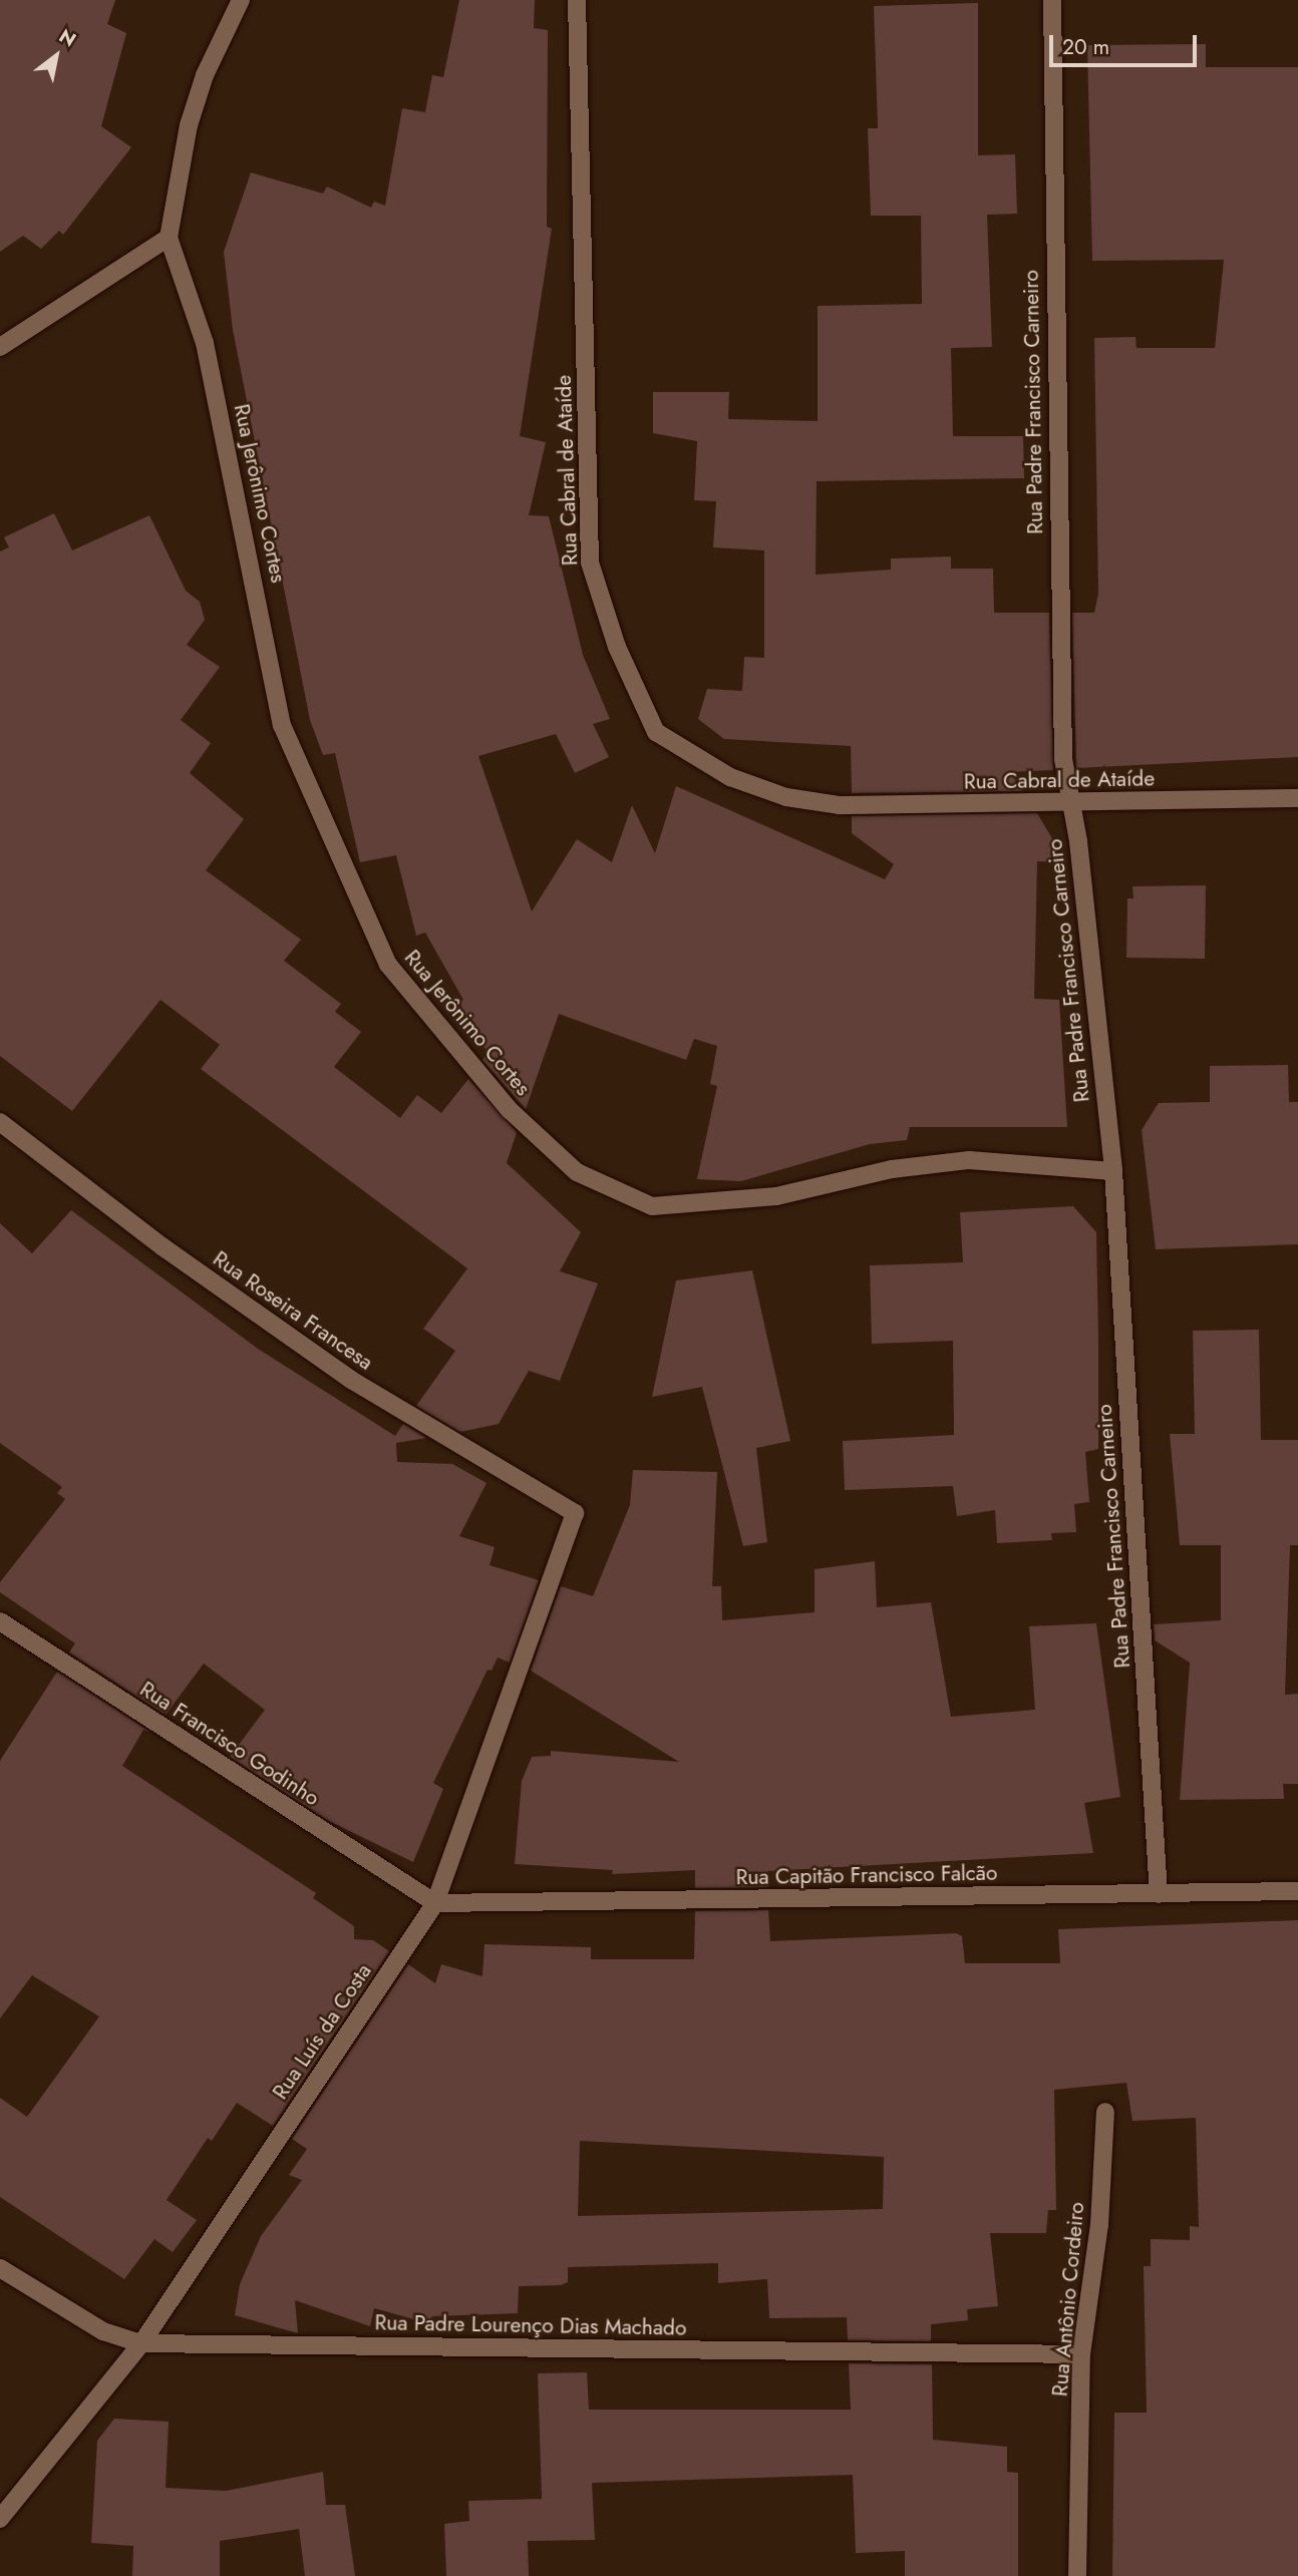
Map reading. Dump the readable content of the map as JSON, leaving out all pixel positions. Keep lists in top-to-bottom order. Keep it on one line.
{"streets":{"street":["Rua Padre Francisco Carneiro","Rua Cabral de Ataíde","Rua Jerônimo Cortes","Rua Roseira Francesa","Rua Francisco Godinho","Rua Capitão Francisco Falcão","Rua Luís da Costa","Rua Antônio Cordeiro","Rua Padre Lourenço Dias Machado"]},"crossings":[["Rua Padre Francisco Carneiro","Rua Cabral de Ataíde"],["Rua Padre Francisco Carneiro","Rua Jerônimo Cortes"],["Rua Padre Francisco Carneiro","Rua Capitão Francisco Falcão"],["Rua Roseira Francesa","Rua Luís da Costa"],["Rua Francisco Godinho","Rua Capitão Francisco Falcão"],["Rua Francisco Godinho","Rua Luís da Costa"],["Rua Capitão Francisco Falcão","Rua Luís da Costa"],["Rua Luís da Costa","Rua Padre Lourenço Dias Machado"],["Rua Antônio Cordeiro","Rua Padre Lourenço Dias Machado"]],"scale_bar":"20 m","north":"top right"}
